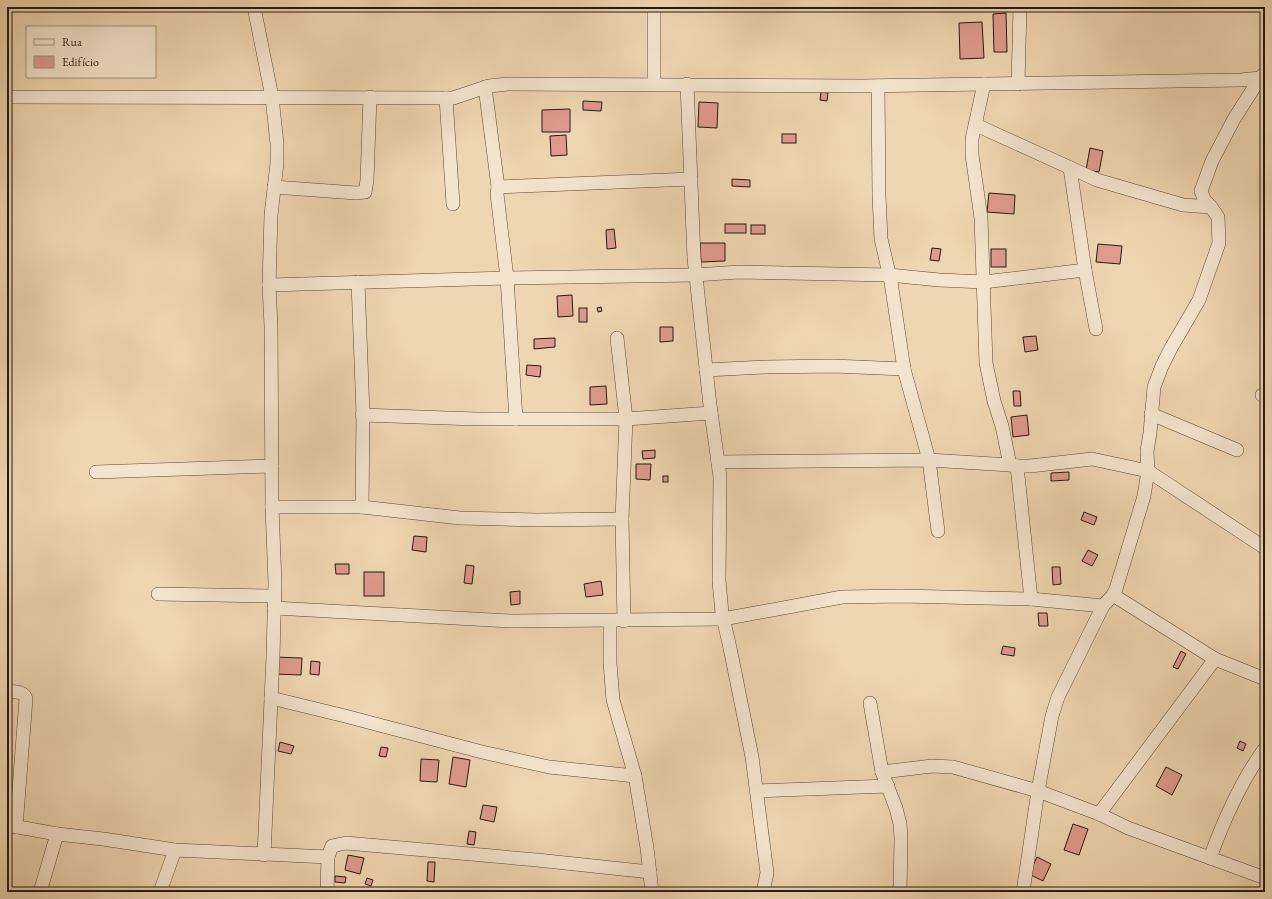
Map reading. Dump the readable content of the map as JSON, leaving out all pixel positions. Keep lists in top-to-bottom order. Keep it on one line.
{"legend":["Rua","Edifício"]}
